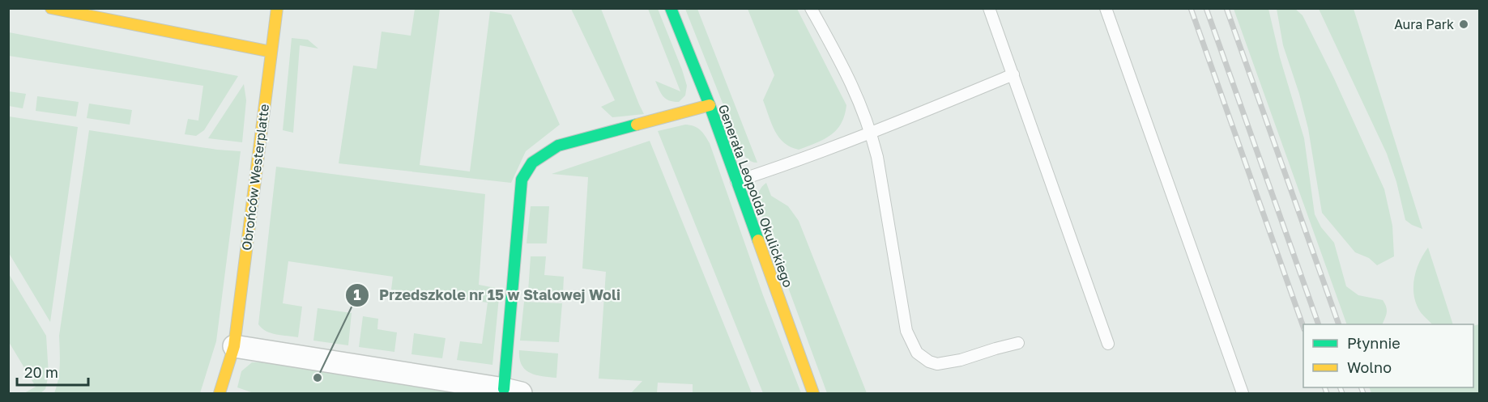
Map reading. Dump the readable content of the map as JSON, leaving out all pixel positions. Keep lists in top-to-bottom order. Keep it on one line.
{"streets":{"street":["Obrońców Westerplatte","Generała Leopolda Okulickiego"]},"places":["Aura Park","Przedszkole nr 15 w Stalowej Woli"],"legend":["Płynnie","Wolno"],"scale_bar":"20 m"}
